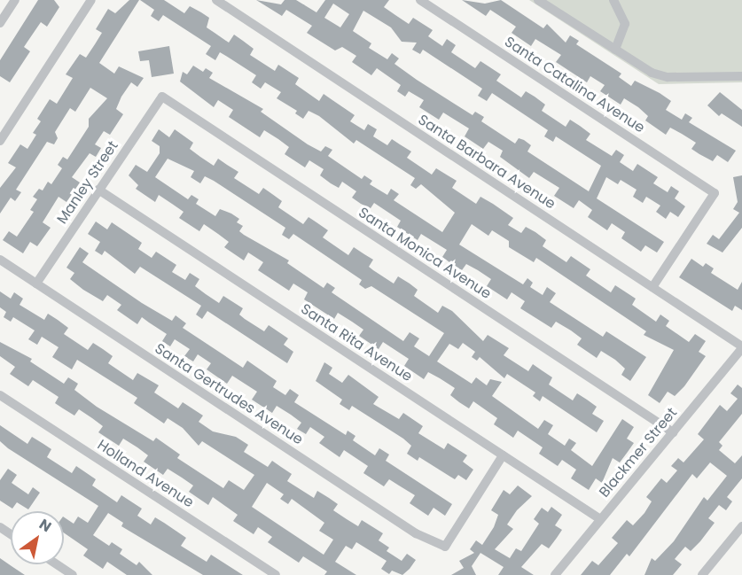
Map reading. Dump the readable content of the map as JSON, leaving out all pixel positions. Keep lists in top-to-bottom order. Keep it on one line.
{"streets":{"street":["Santa Catalina Avenue","Santa Barbara Avenue","Manley Street","Santa Monica Avenue","Santa Rita Avenue","Santa Gertrudes Avenue","Blackmer Street","Holland Avenue"]},"crossings":[["Santa Catalina Avenue","Santa Barbara Avenue"],["Santa Barbara Avenue","Blackmer Street"],["Manley Street","Santa Monica Avenue"],["Manley Street","Santa Rita Avenue"],["Manley Street","Santa Gertrudes Avenue"],["Santa Monica Avenue","Blackmer Street"],["Santa Rita Avenue","Santa Gertrudes Avenue"],["Santa Rita Avenue","Blackmer Street"]],"north":"top right"}
